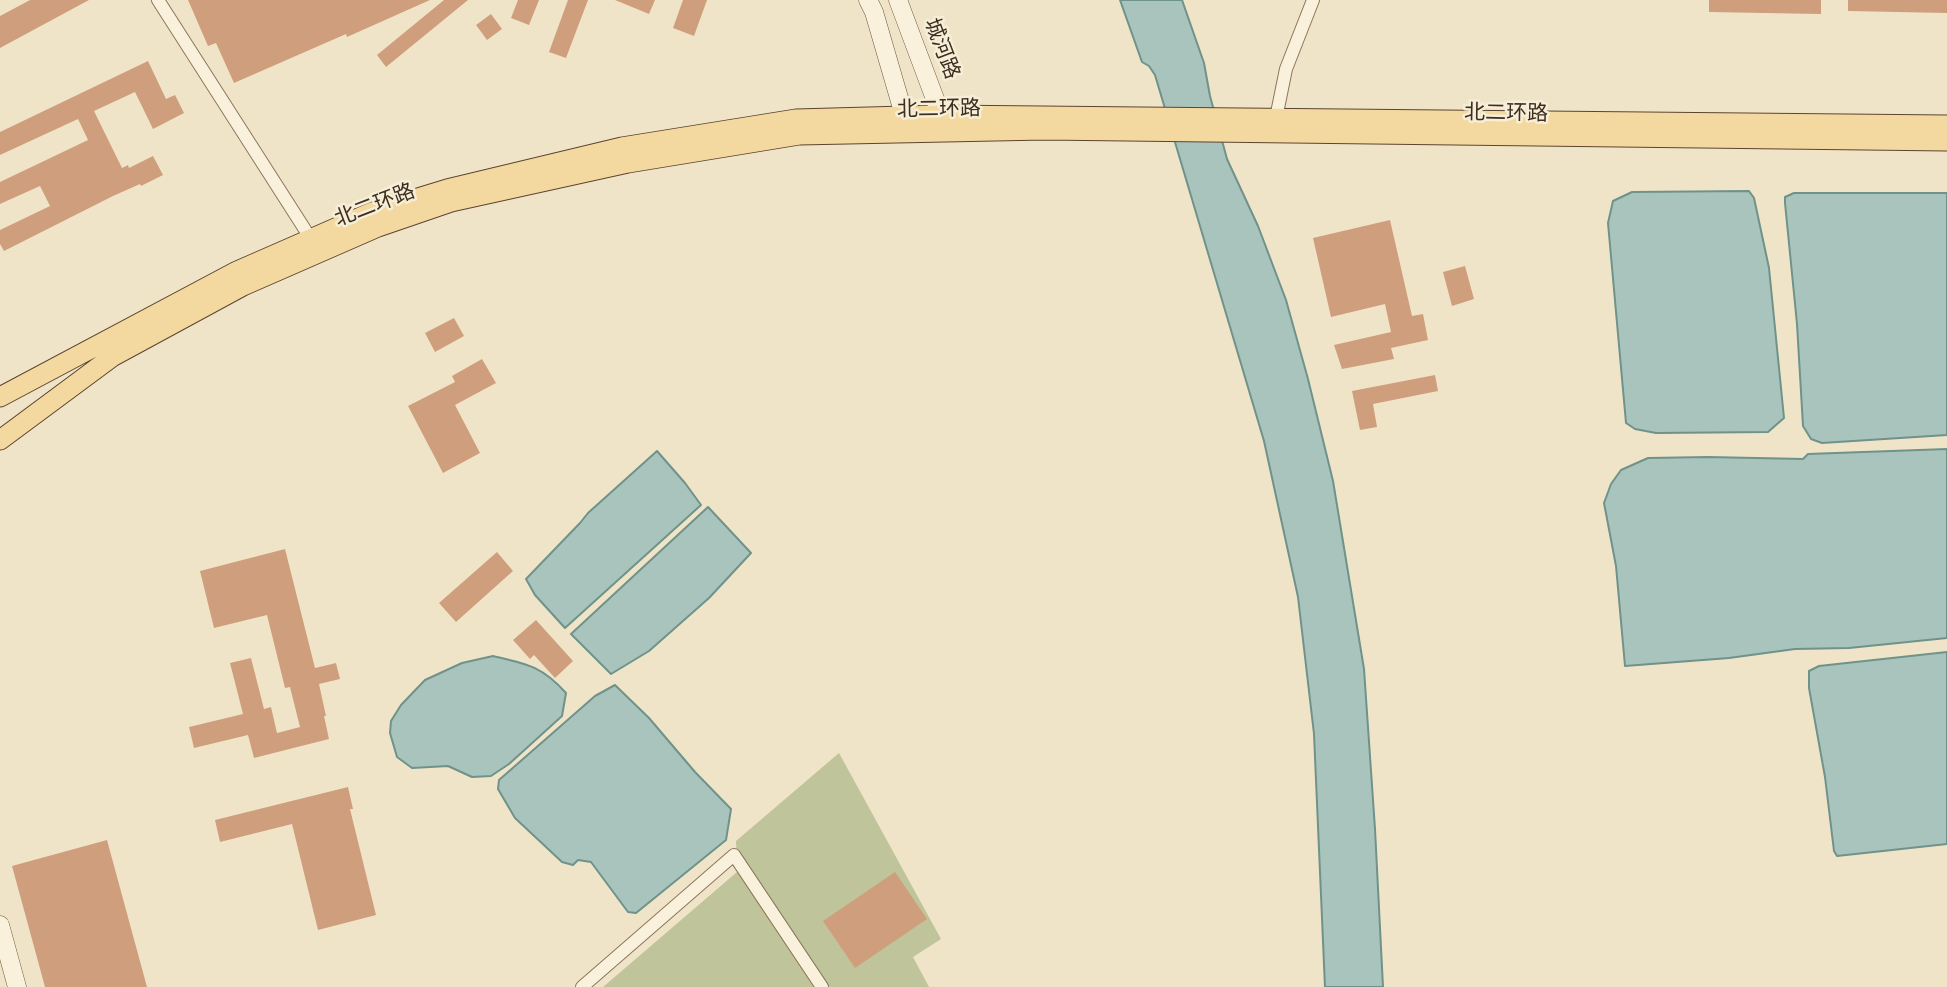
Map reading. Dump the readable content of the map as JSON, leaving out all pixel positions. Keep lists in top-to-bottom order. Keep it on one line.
{"streets":{"main road":["城河路","北二环路"]},"crossings":[["城河路","北二环路"]]}
